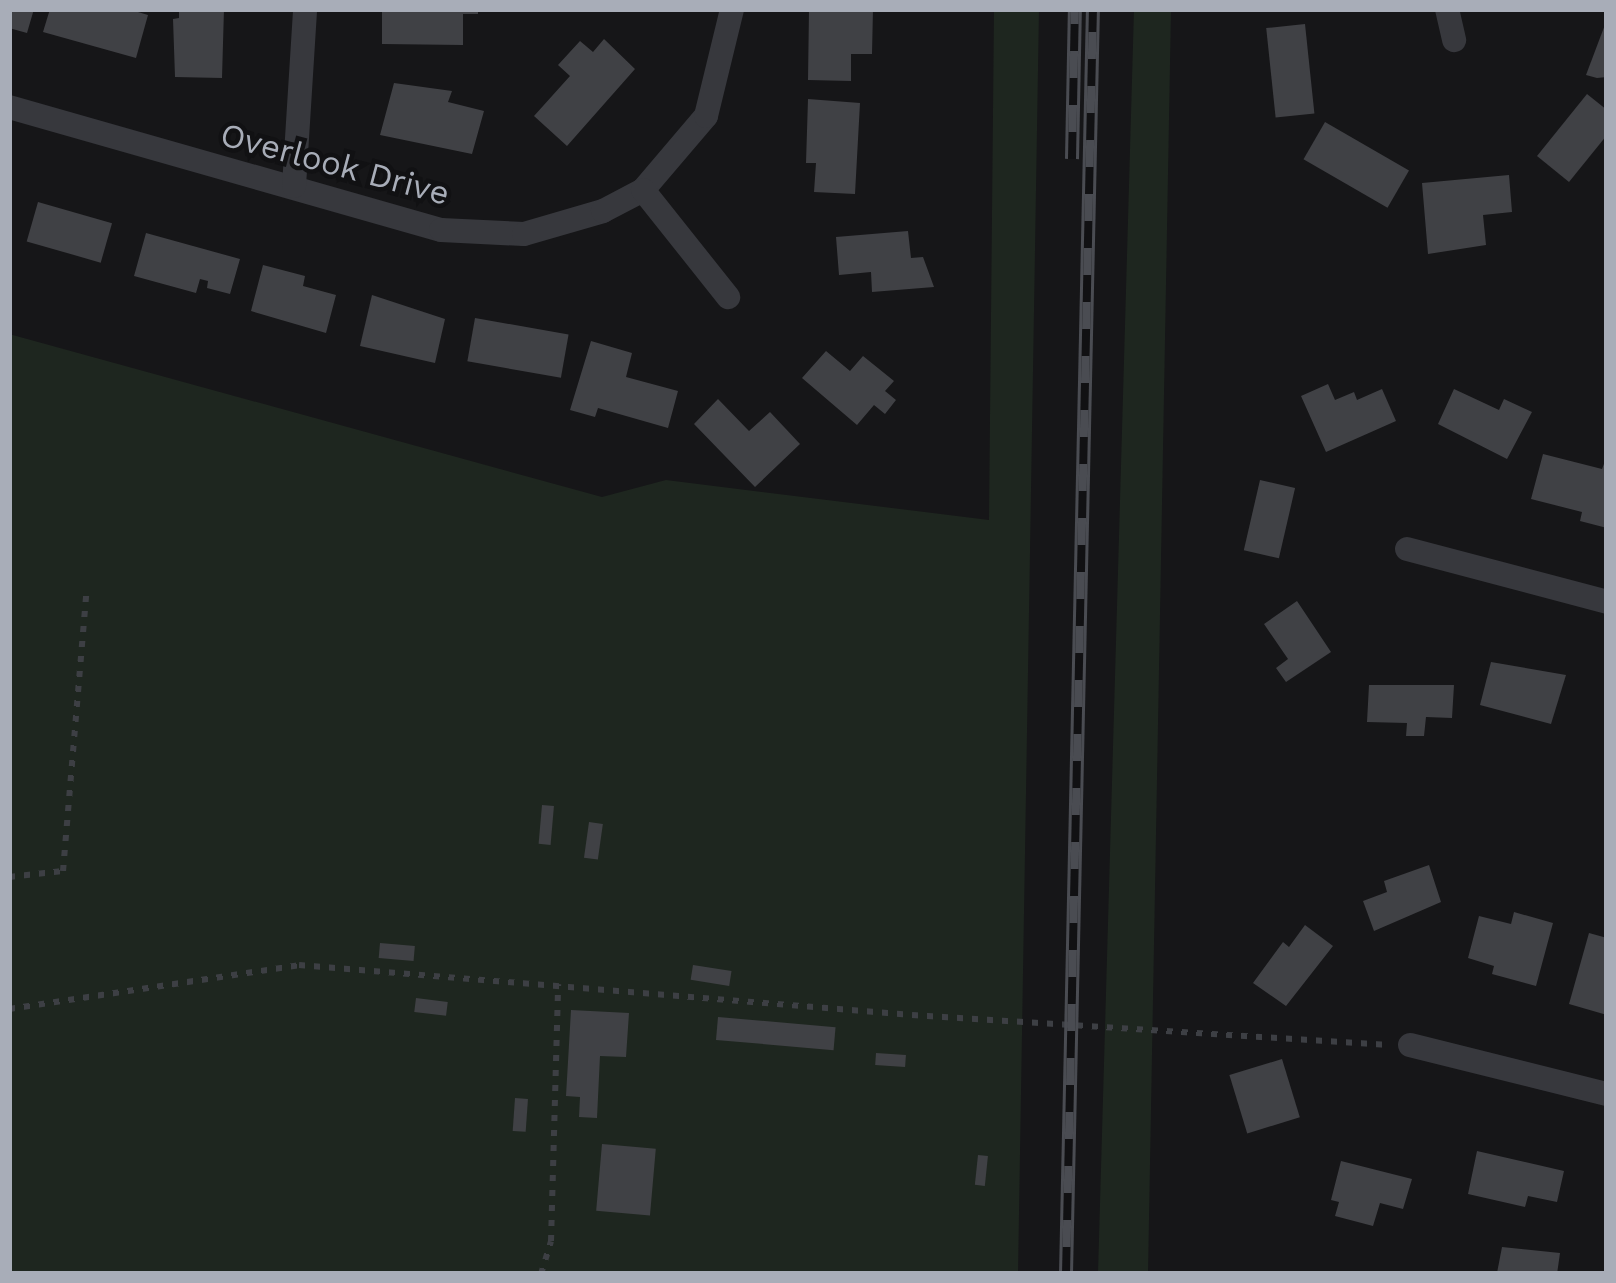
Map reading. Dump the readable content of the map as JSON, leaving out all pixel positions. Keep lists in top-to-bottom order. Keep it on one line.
{"streets":{"street":["Overlook Drive"]}}
